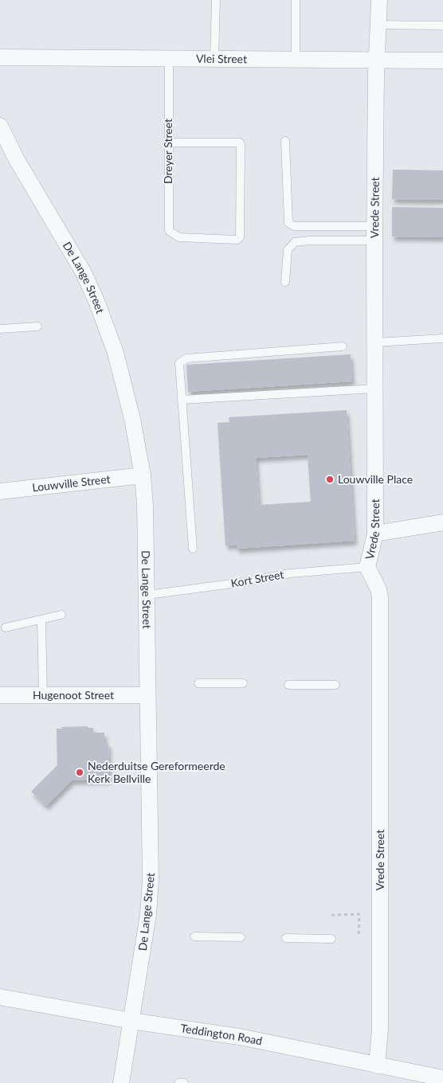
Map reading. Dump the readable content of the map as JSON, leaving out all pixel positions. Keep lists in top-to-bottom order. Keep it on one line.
{"streets":{"street":["Vlei Street","Vrede Street","De Lange Street","Louwville Street","Hugenoot Street","Teddington Road"],"lane":["Dreyer Street","Kort Street"]},"crossings":[["Vlei Street","Dreyer Street"],["Vlei Street","Vrede Street"],["Vrede Street","Kort Street"],["Vrede Street","Teddington Road"],["De Lange Street","Louwville Street"],["De Lange Street","Kort Street"],["De Lange Street","Hugenoot Street"],["De Lange Street","Teddington Road"]],"places":["Louwville Place","Nederduitse Gereformeerde Kerk Bellville"]}
